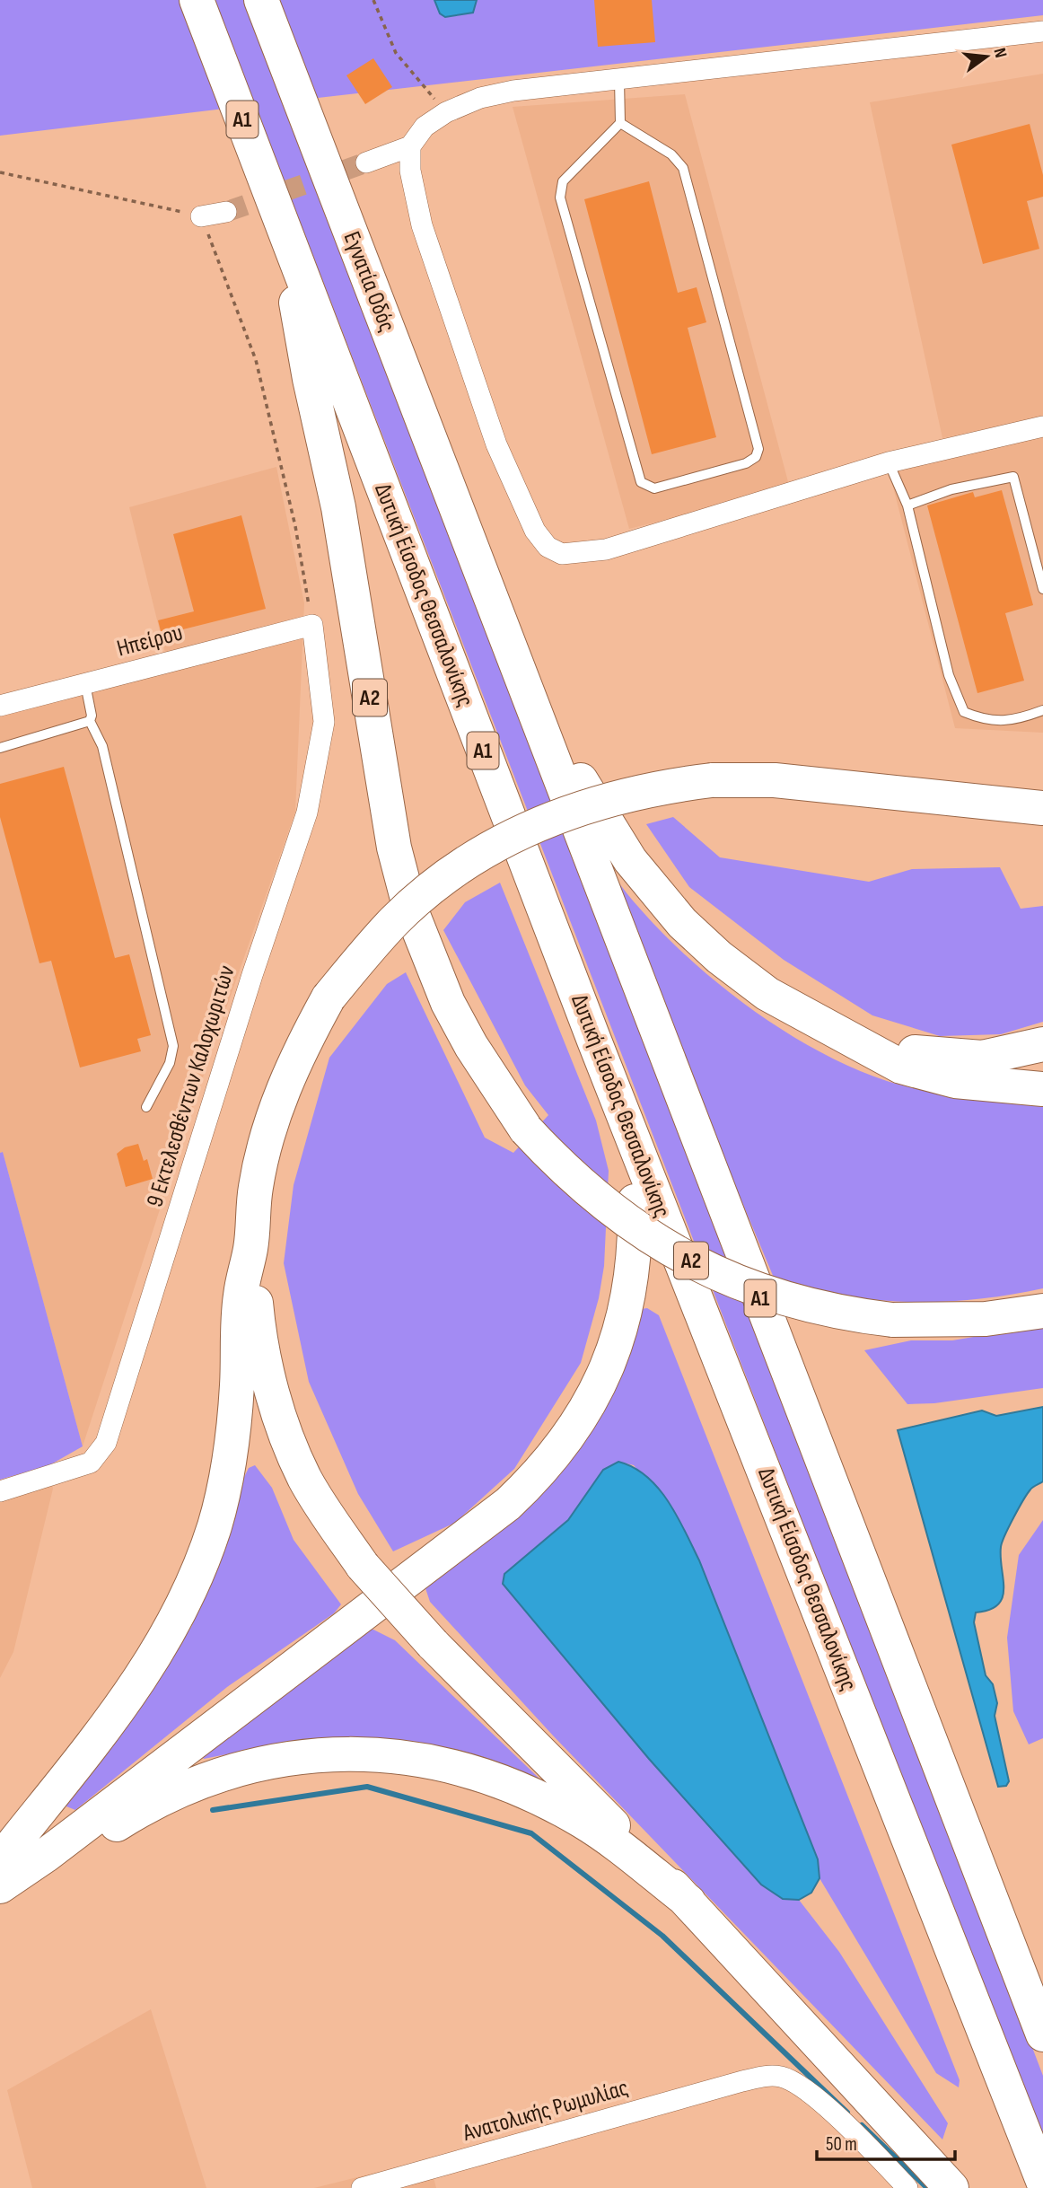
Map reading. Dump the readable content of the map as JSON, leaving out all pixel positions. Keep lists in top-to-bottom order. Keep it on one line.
{"streets":{"highway":["Α1","Εγνατία Οδός","Δυτική Είσοδος Θεσσαλονίκης","Α2"],"street":["Ηπείρου","9 Εκτελεσθέντων Καλοχωριτών","Ανατολικής Ρωμυλίας"]},"crossings":[["Α1","Εγνατία Οδός"],["Α1","Δυτική Είσοδος Θεσσαλονίκης"],["Α1","Α2"],["Δυτική Είσοδος Θεσσαλονίκης","Α2"],["Ηπείρου","9 Εκτελεσθέντων Καλοχωριτών"]],"scale_bar":"50 m","north":"right"}
